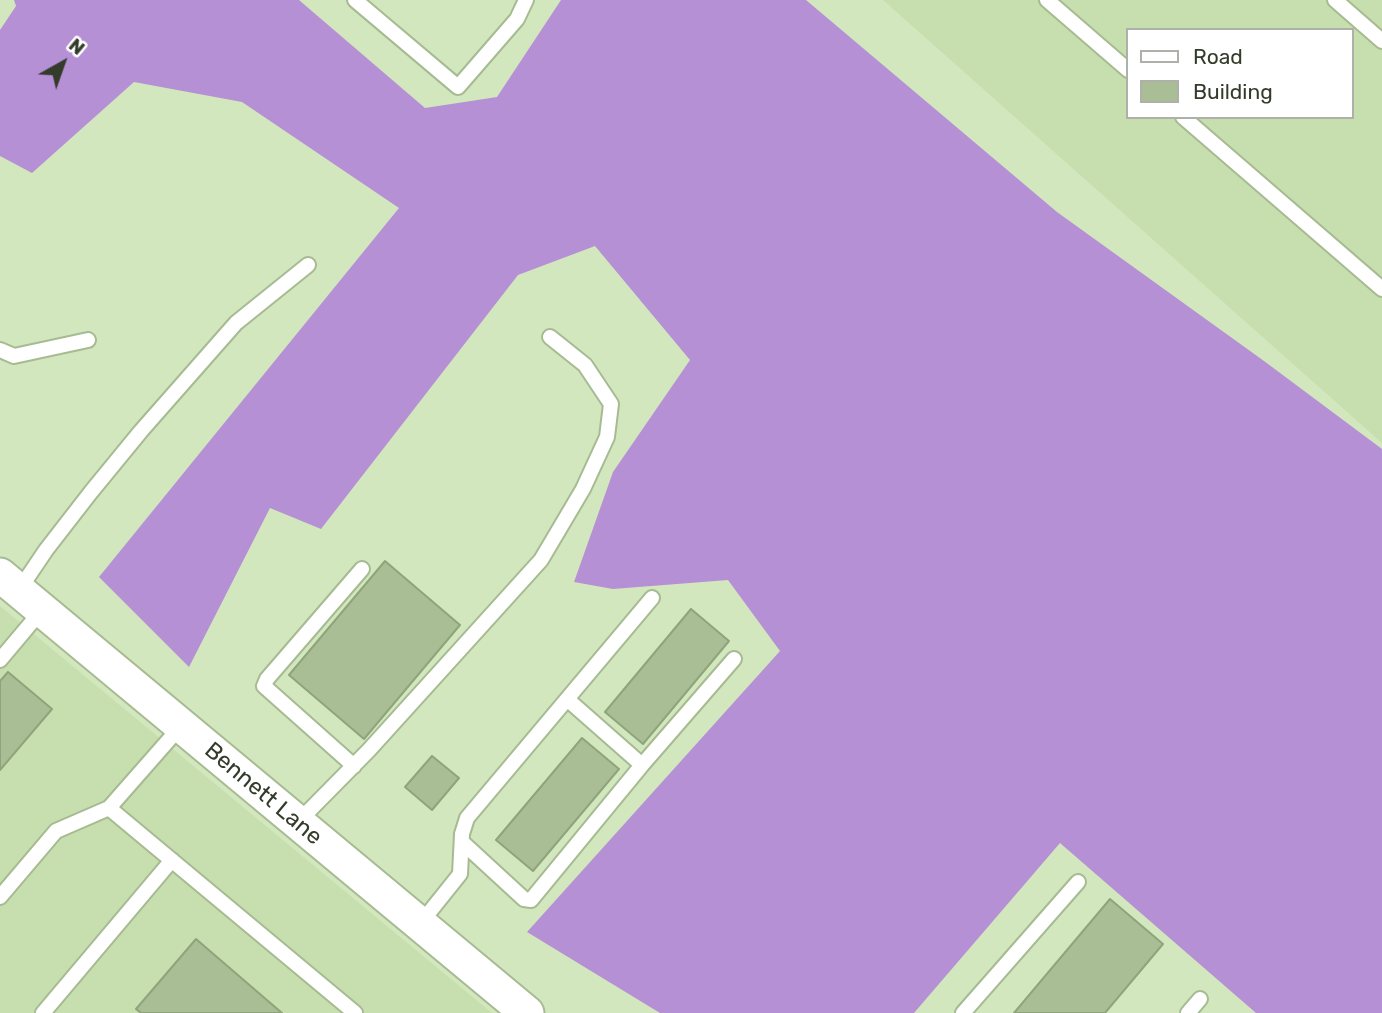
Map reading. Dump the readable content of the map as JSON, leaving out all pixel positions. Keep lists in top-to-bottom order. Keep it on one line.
{"streets":{"street":["Bennett Lane"]},"legend":["Road","Building"],"north":"top right"}
